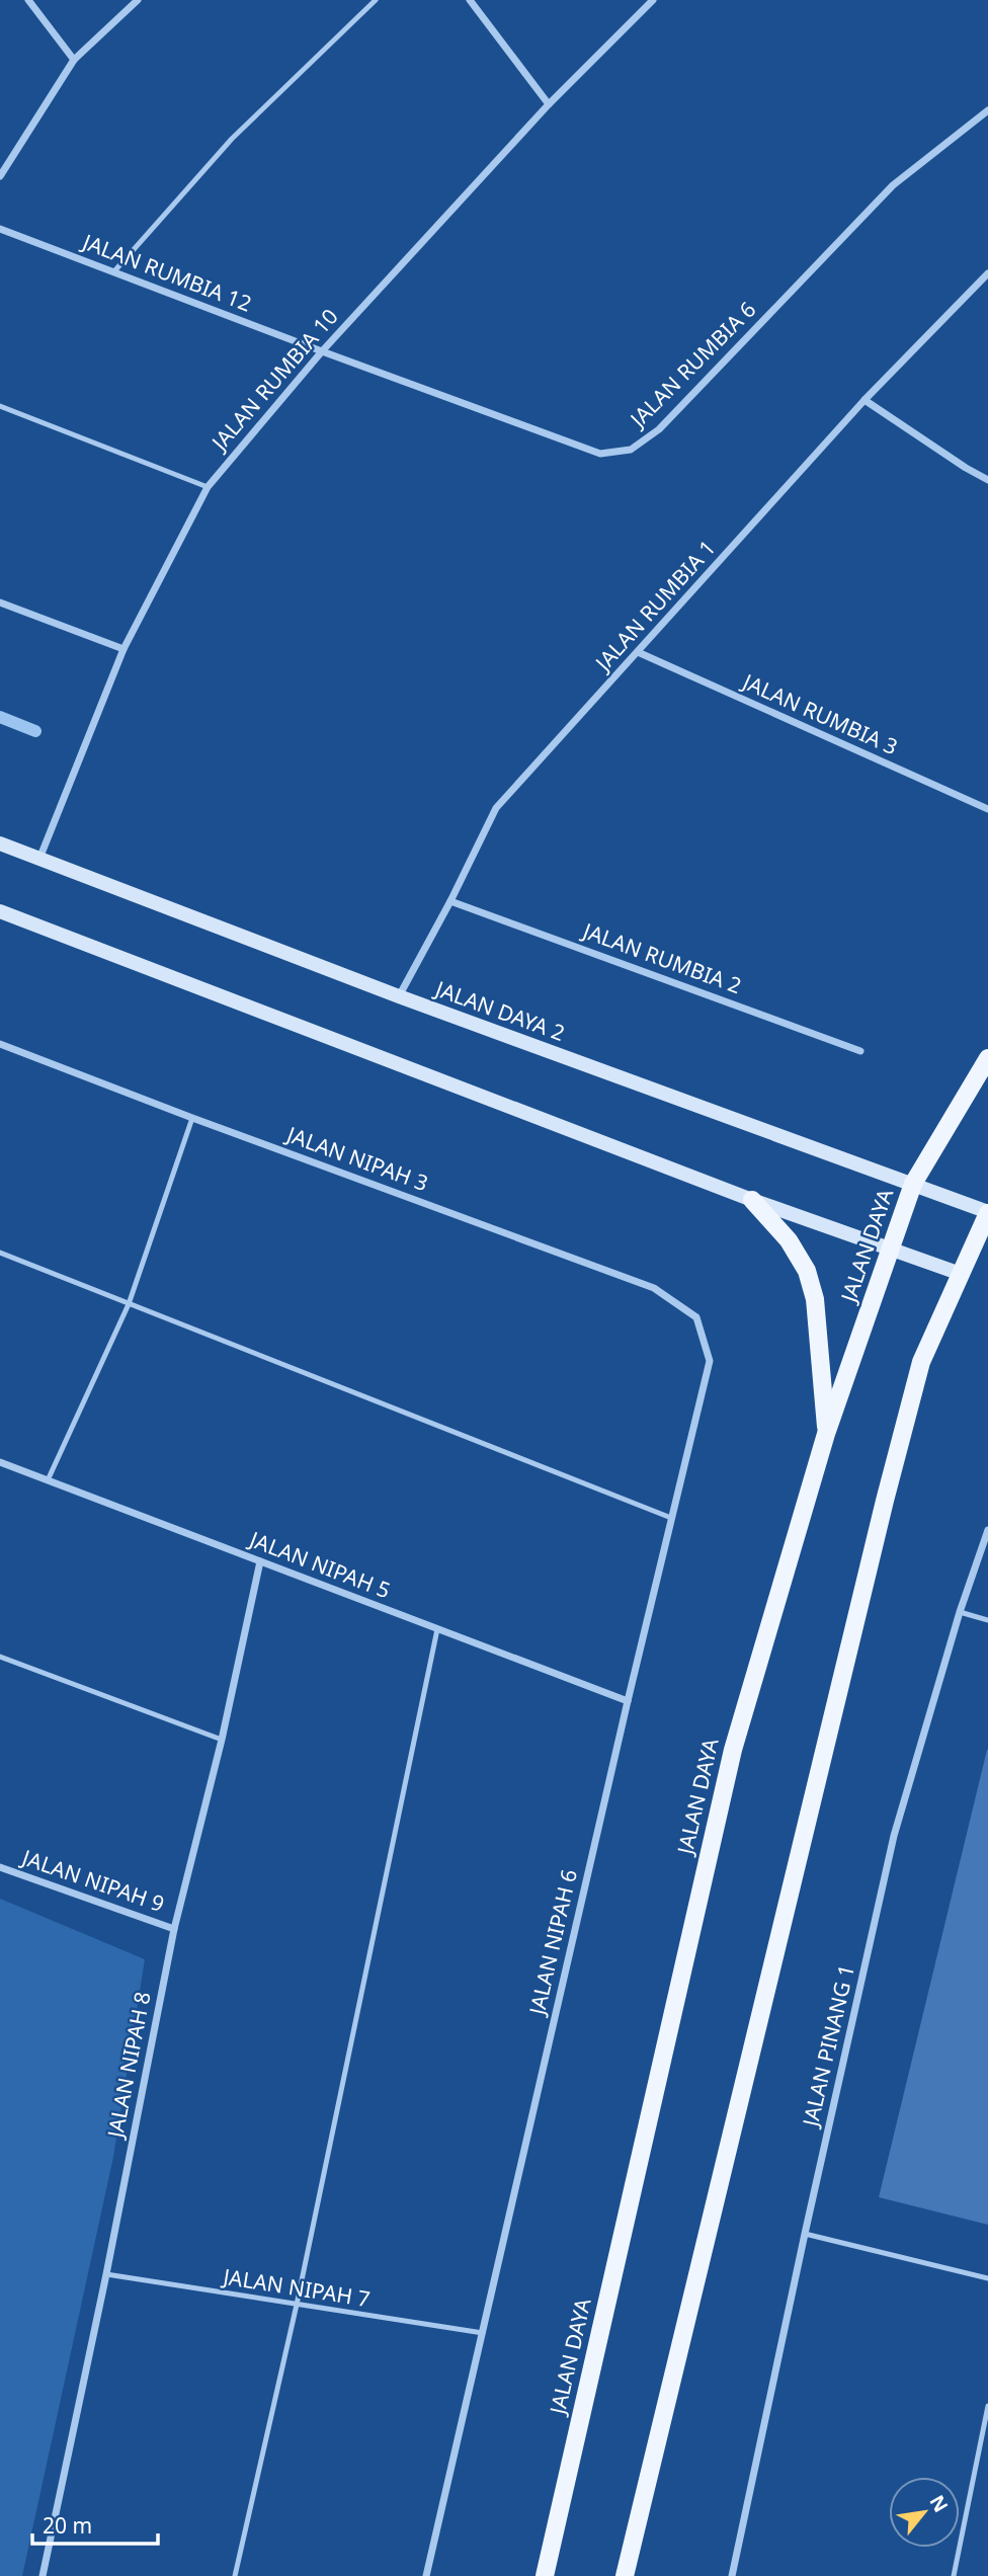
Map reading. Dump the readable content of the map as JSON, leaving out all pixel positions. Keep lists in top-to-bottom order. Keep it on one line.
{"streets":{"main road":["JALAN DAYA 2","JALAN DAYA"],"street":["JALAN RUMBIA 12","JALAN RUMBIA 6","JALAN RUMBIA 10","JALAN RUMBIA 1","JALAN RUMBIA 3","JALAN RUMBIA 2","JALAN NIPAH 3","JALAN NIPAH 5","JALAN NIPAH 9","JALAN NIPAH 6","JALAN PINANG 1","JALAN NIPAH 8"],"lane":["JALAN NIPAH 7"]},"crossings":[["JALAN RUMBIA 12","JALAN RUMBIA 6"],["JALAN RUMBIA 12","JALAN RUMBIA 10"],["JALAN RUMBIA 6","JALAN RUMBIA 10"],["JALAN RUMBIA 10","JALAN DAYA 2"],["JALAN RUMBIA 1","JALAN RUMBIA 3"],["JALAN RUMBIA 1","JALAN RUMBIA 2"],["JALAN RUMBIA 1","JALAN DAYA 2"],["JALAN DAYA 2","JALAN DAYA"],["JALAN NIPAH 3","JALAN NIPAH 6"],["JALAN NIPAH 5","JALAN NIPAH 6"],["JALAN NIPAH 5","JALAN NIPAH 8"],["JALAN NIPAH 9","JALAN NIPAH 8"],["JALAN NIPAH 6","JALAN NIPAH 7"],["JALAN NIPAH 8","JALAN NIPAH 7"]],"scale_bar":"20 m","north":"top right"}
